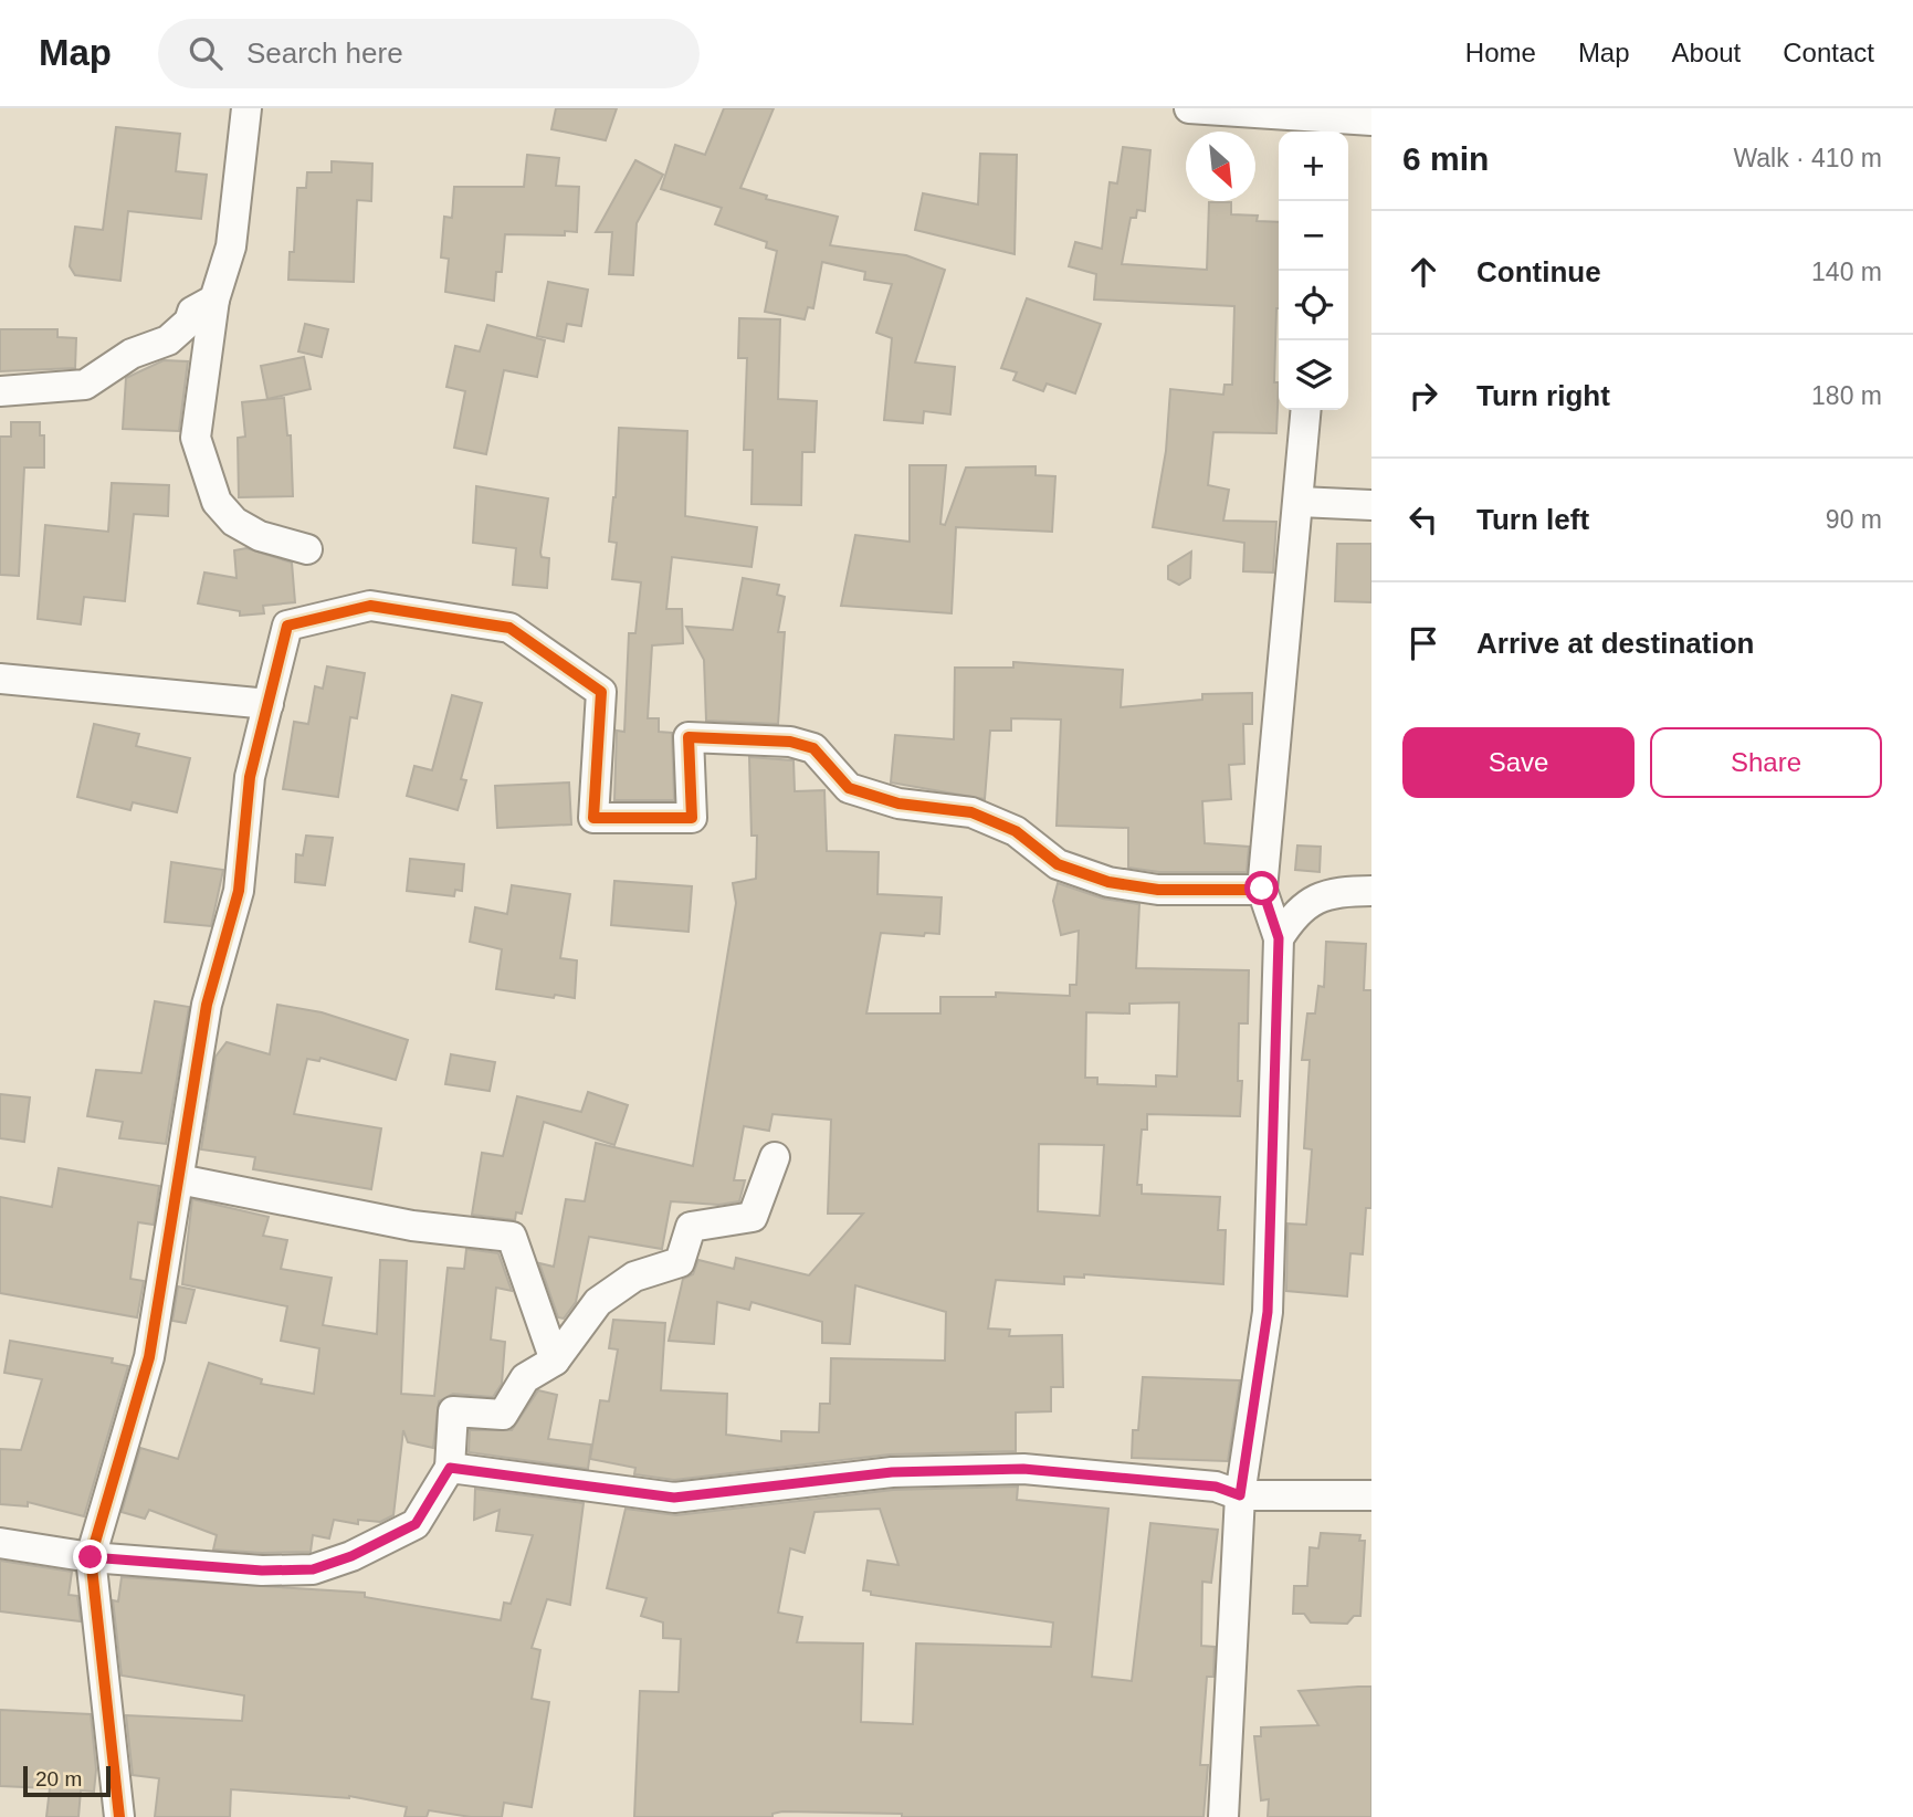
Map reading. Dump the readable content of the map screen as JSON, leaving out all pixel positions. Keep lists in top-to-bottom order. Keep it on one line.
{"scale_bar":"20 m","north":"bottom right","page":{"header":"Map","search":"Search here","nav":["Home","Map","About","Contact"],"heading":["6 min","Walk · 410 m"],"map_buttons":["+","−"],"list":[["Continue","140 m"],["Turn right","180 m"],["Turn left","90 m"],"Arrive at destination"],"buttons":["Save","Share"],"scale":"20 m"}}
